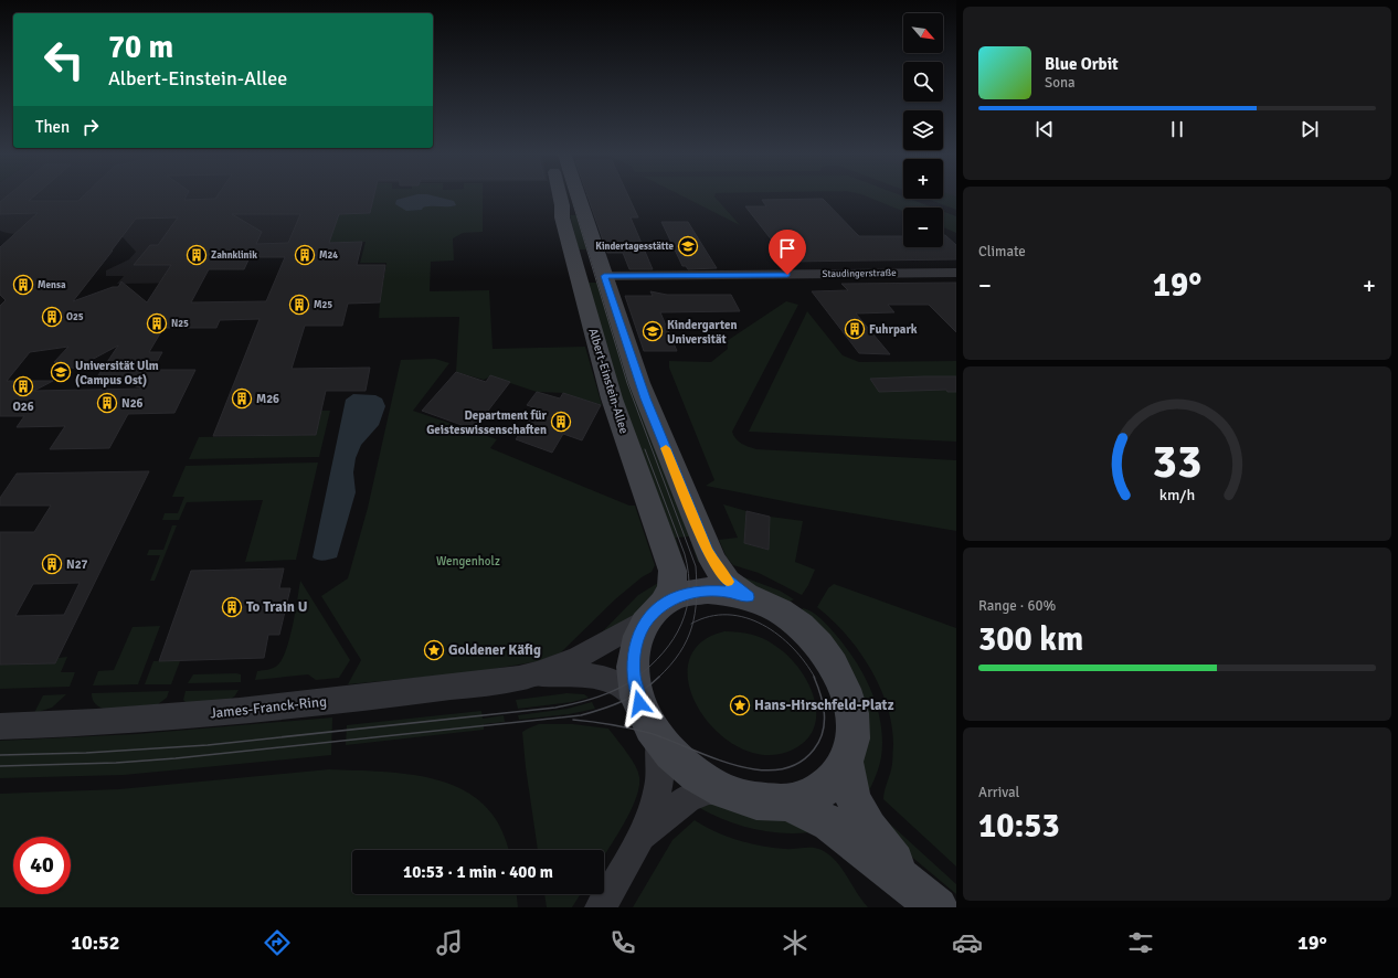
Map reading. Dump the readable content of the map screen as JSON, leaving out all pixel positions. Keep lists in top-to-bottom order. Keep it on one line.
{"streets":{"street":["Staudingerstraße","Albert-Einstein-Allee","James-Franck-Ring"]},"crossings":[["Staudingerstraße","Albert-Einstein-Allee"],["Albert-Einstein-Allee","James-Franck-Ring"]],"parks":["Wengenholz"],"places":{"school or university":["Kindertagesstätte","Kindergarten Universität","Universität Ulm (Campus Ost)"],"building":["Zahnklinik","M24","Mensa","M25","O25","N25","Fuhrpark","O26","M26","N26","Department für Geisteswissenschaften","N27","To Train U"],"place":["Goldener Käfig","Hans-Hirschfeld-Platz"]},"north":"bottom right","page":{"map_buttons":["+","−"],"turn":["70 m","Albert-Einstein-Allee"],"song":["Blue Orbit","Sona"],"then":"Then","tile":["Climate",["Range · 60%","300 km"],["Arrival","10:53"]],"heat":["−","19°","+"],"limit":"40","trip":"10:53 · 1 min · 400 m","tabs":["10:52","19°"],"gauge":["33","km/h"]}}
